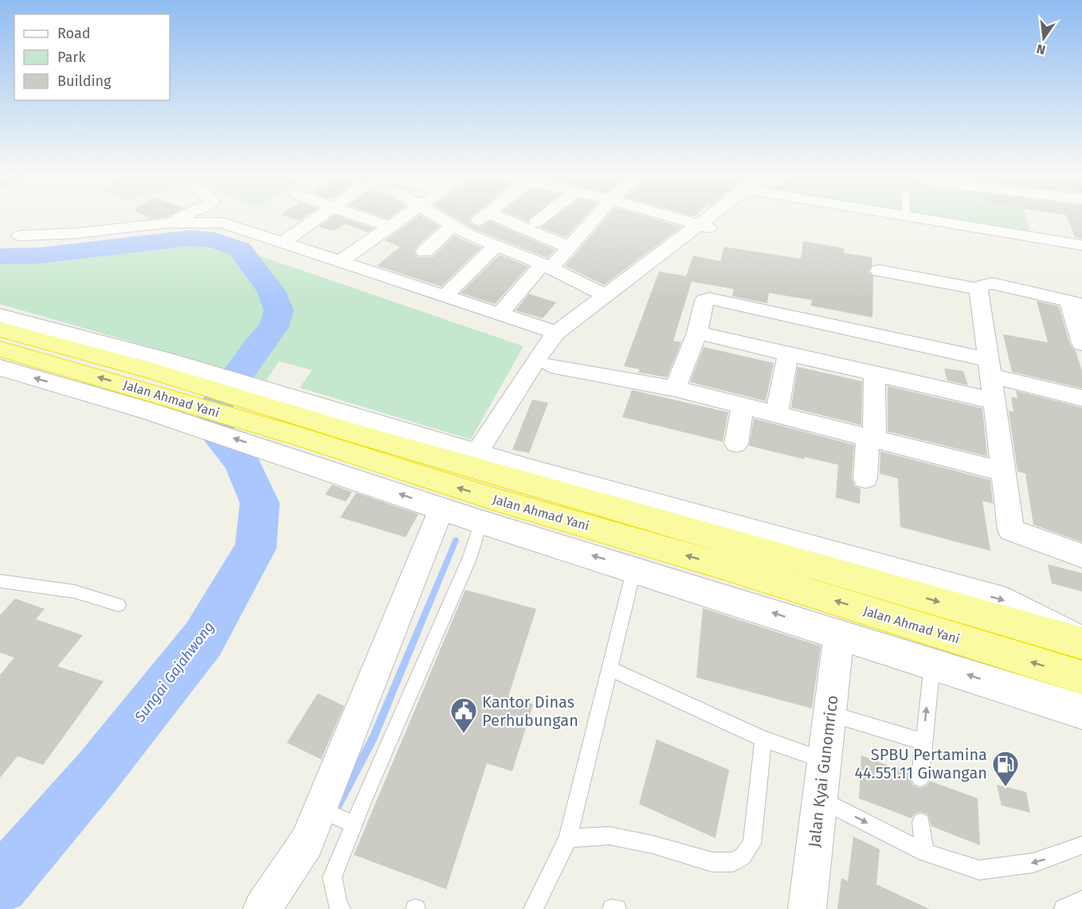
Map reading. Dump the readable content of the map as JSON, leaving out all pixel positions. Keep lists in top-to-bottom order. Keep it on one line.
{"streets":{"highway":["Jalan Ahmad Yani"],"street":["Jalan Kyai Gunomrico"]},"water":["Sungai Gajahwong"],"places":{"public building":["Kantor Dinas Perhubungan"],"fuel station":["SPBU Pertamina 44.551.11 Giwangan"]},"legend":["Road","Park","Building"],"north":"bottom"}
